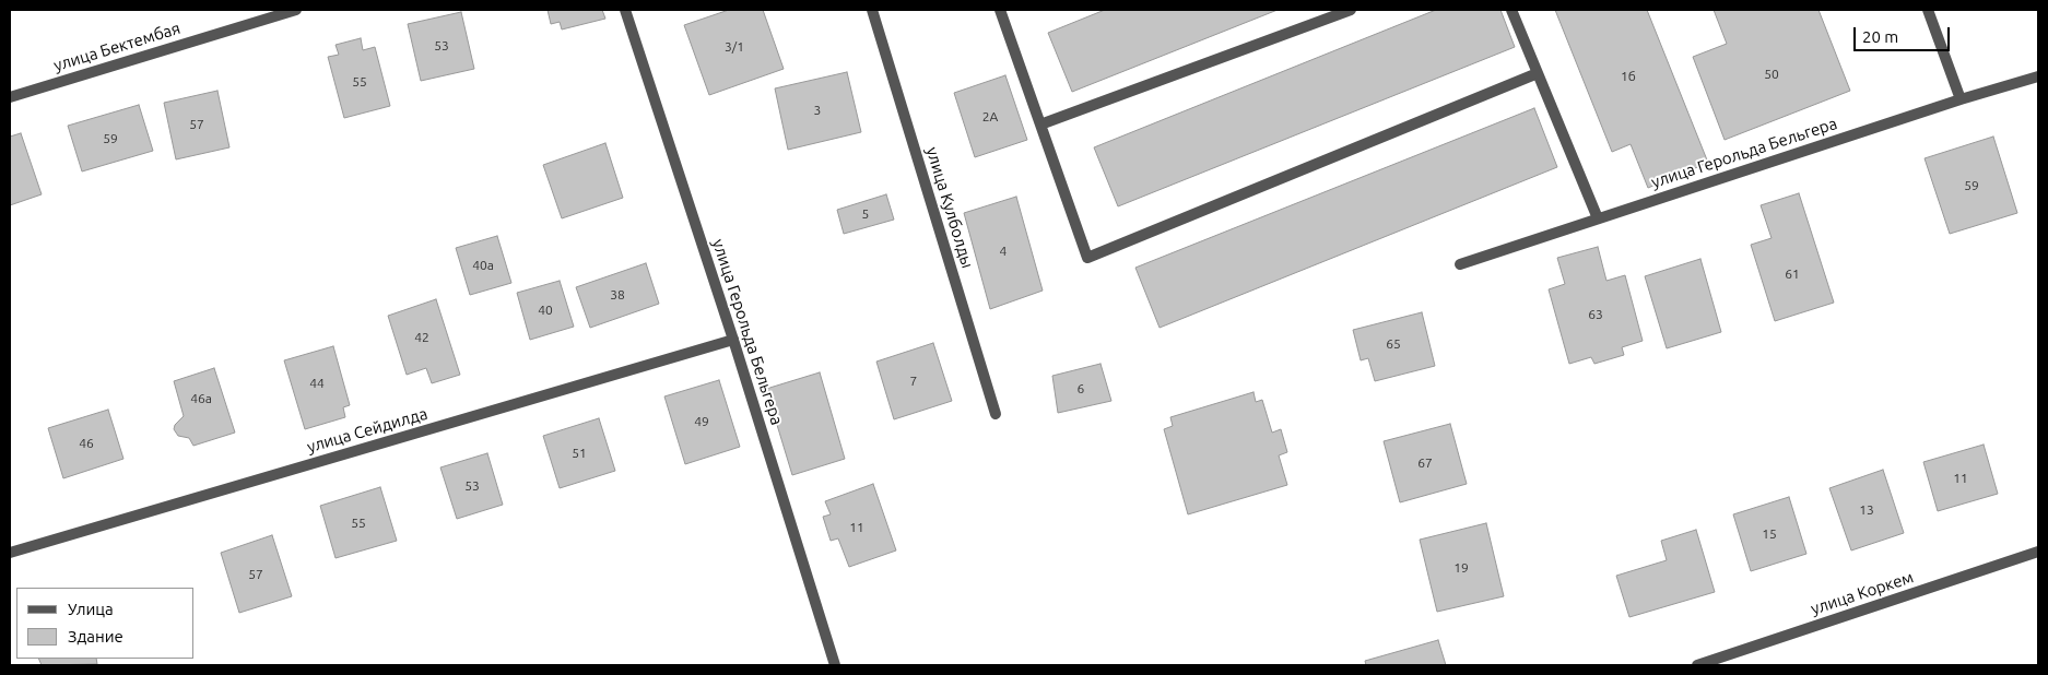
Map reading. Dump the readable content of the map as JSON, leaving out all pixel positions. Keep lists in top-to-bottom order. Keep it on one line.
{"streets":{"street":["улица Бектембая","улица Герольда Бельгера","улица Кулболды","улица Сейдилда","улица Коркем"]},"crossings":[["улица Герольда Бельгера","улица Сейдилда"]],"house_numbers":["53","3/1","50","1б","55","3","2А","57","59","59","5","4","40а","61","38","40","63","42","65","7","44","6","46а","49","46","51","67","11","53","13","55","11","15","19","57"],"legend":["Улица","Здание"],"scale_bar":"20 m"}
